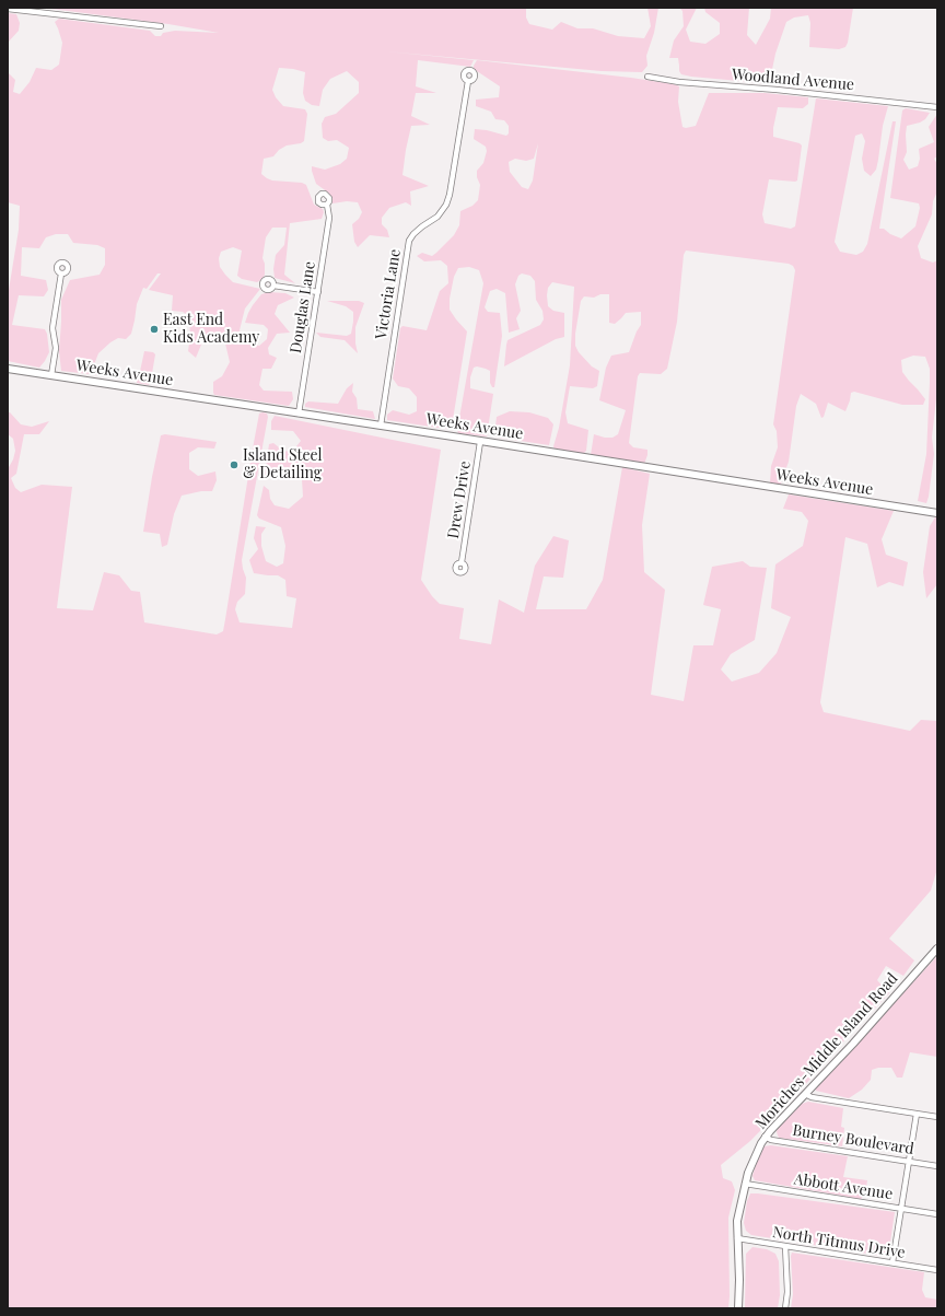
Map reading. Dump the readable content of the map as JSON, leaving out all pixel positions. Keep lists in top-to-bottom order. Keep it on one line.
{"streets":{"street":["Woodland Avenue","Victoria Lane","Douglas Lane","Weeks Avenue","Drew Drive","Moriches-Middle Island Road","Burney Boulevard","Abbott Avenue","North Titmus Drive"]},"crossings":[["Victoria Lane","Weeks Avenue"],["Douglas Lane","Weeks Avenue"],["Weeks Avenue","Drew Drive"],["Moriches-Middle Island Road","Burney Boulevard"],["Moriches-Middle Island Road","Abbott Avenue"],["Moriches-Middle Island Road","North Titmus Drive"]],"places":["East End Kids Academy","Island Steel & Detailing"]}
